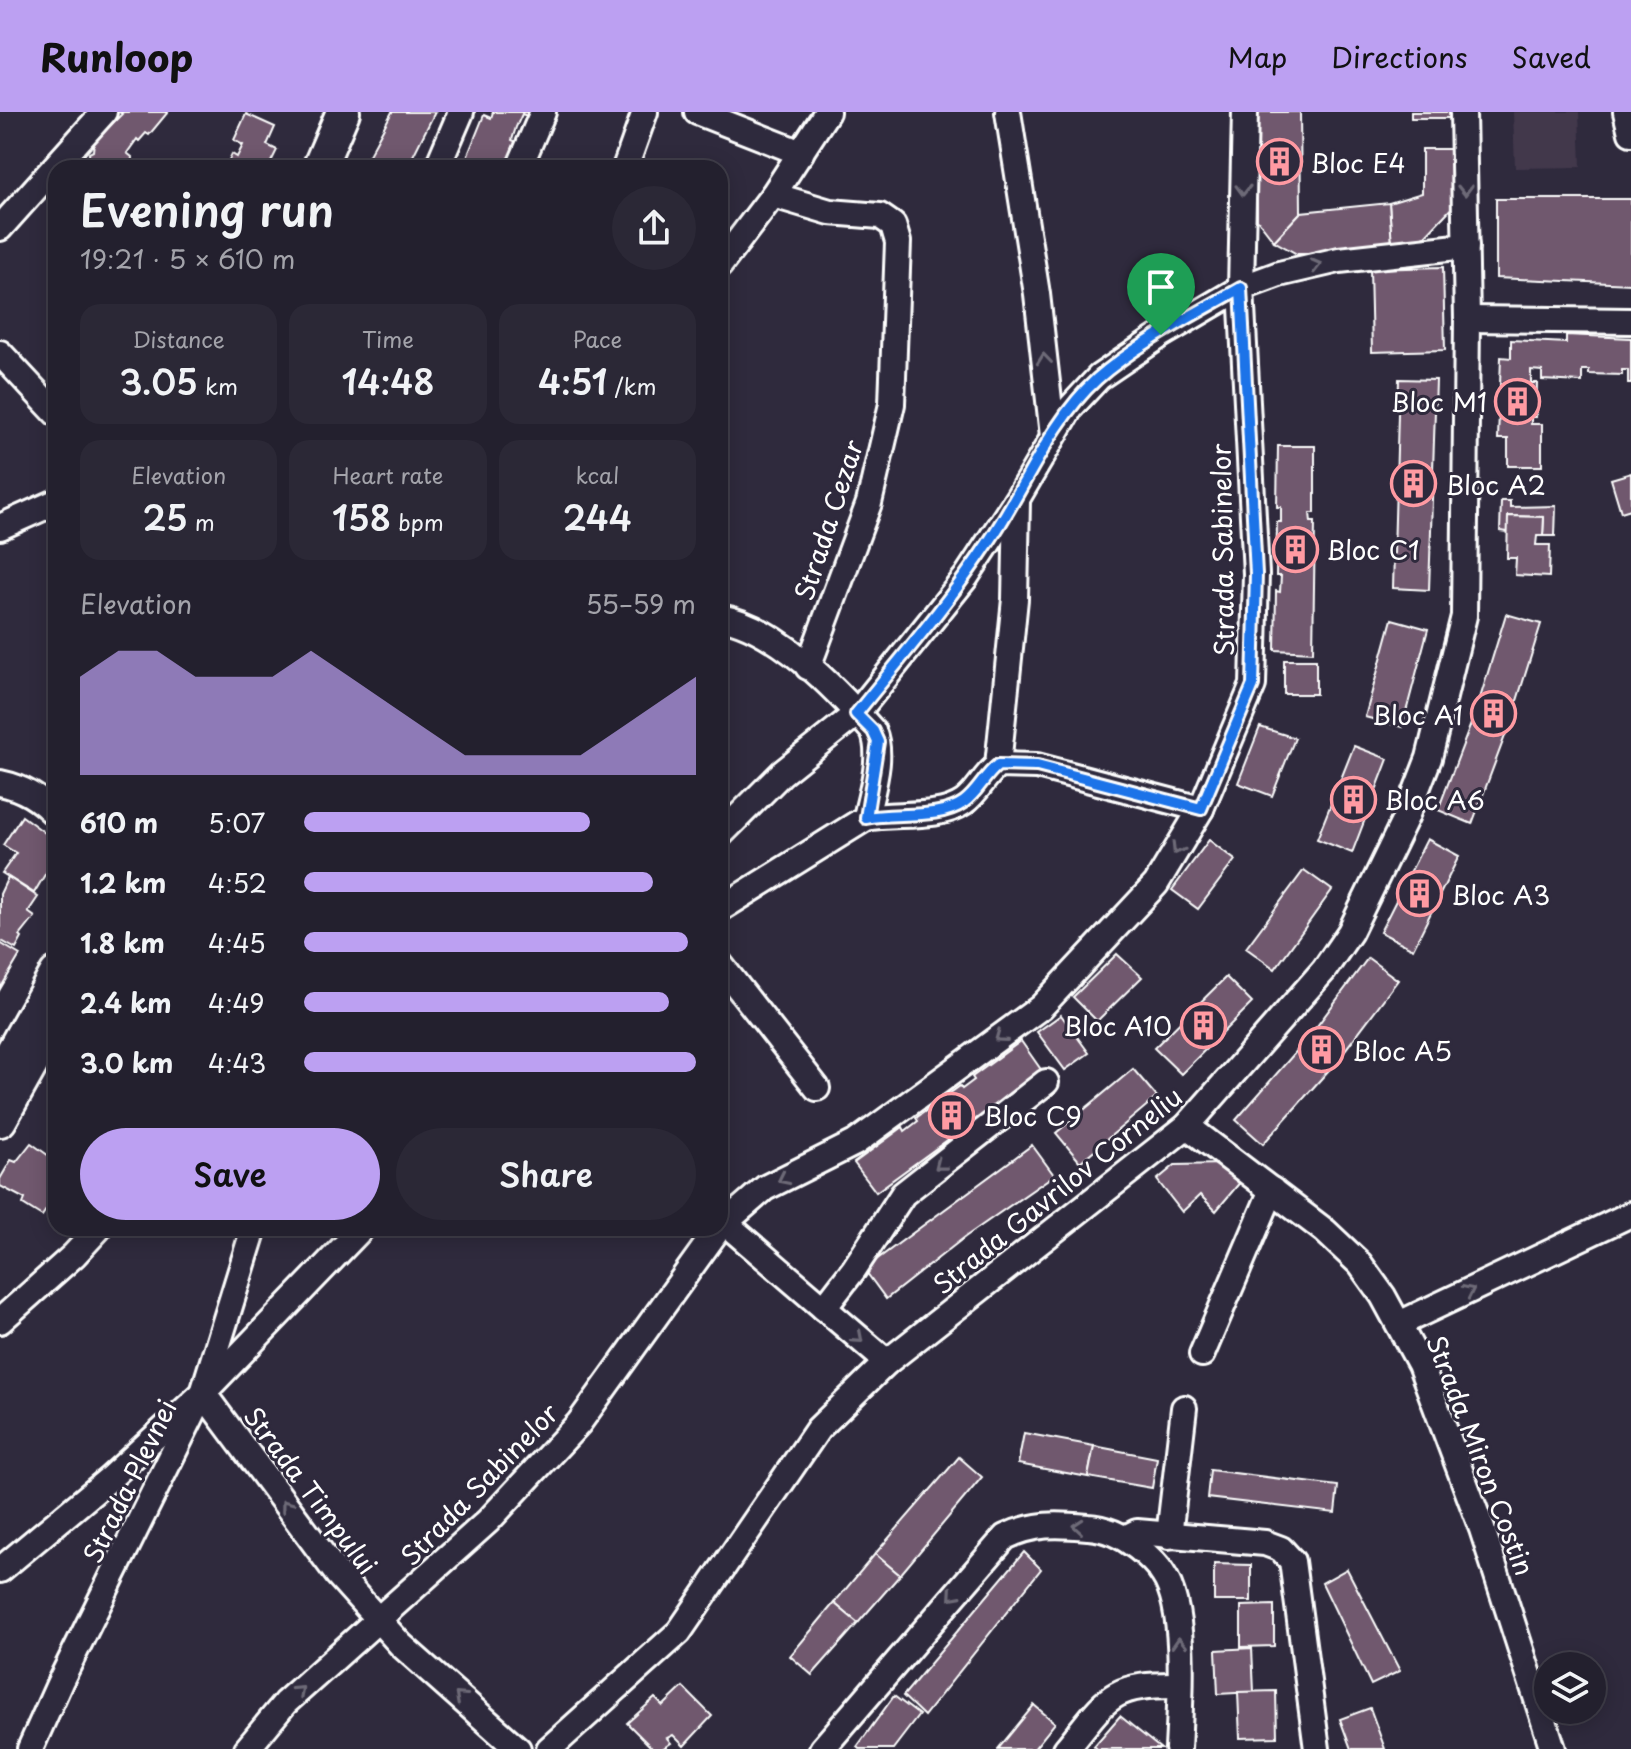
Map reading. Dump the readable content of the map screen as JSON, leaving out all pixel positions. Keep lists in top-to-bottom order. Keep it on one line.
{"streets":{"street":["Strada Cezar","Strada Sabinelor","Strada Gavrilov Corneliu","Strada Miron Costin","Strada Plevnei","Strada Timpului"]},"crossings":[["Strada Sabinelor","Strada Timpului"],["Strada Gavrilov Corneliu","Strada Miron Costin"],["Strada Plevnei","Strada Timpului"]],"one_way":["Strada Timpului"],"places":{"building":["Bloc E4","Bloc M1","Bloc A2","Bloc C1","Bloc A1","Bloc A6","Bloc A3","Bloc A10","Bloc A5","Bloc C9"]},"page":{"header":"Runloop","nav":["Map","Directions","Saved"],"heading":["Evening run","19:21 · 5 × 610 m"],"stats":[["Distance","3.05 km"],["Time","14:48"],["Pace","4:51 /km"],["Elevation","25 m"],["Heart rate","158 bpm"],["kcal","244"]],"chart":["Elevation","55–59 m"],"list":[{"name":"610 m","note":"5:07"},{"name":"1.2 km","note":"4:52"},{"name":"1.8 km","note":"4:45"},{"name":"2.4 km","note":"4:49"},{"name":"3.0 km","note":"4:43"}],"buttons":["Save","Share"]}}
